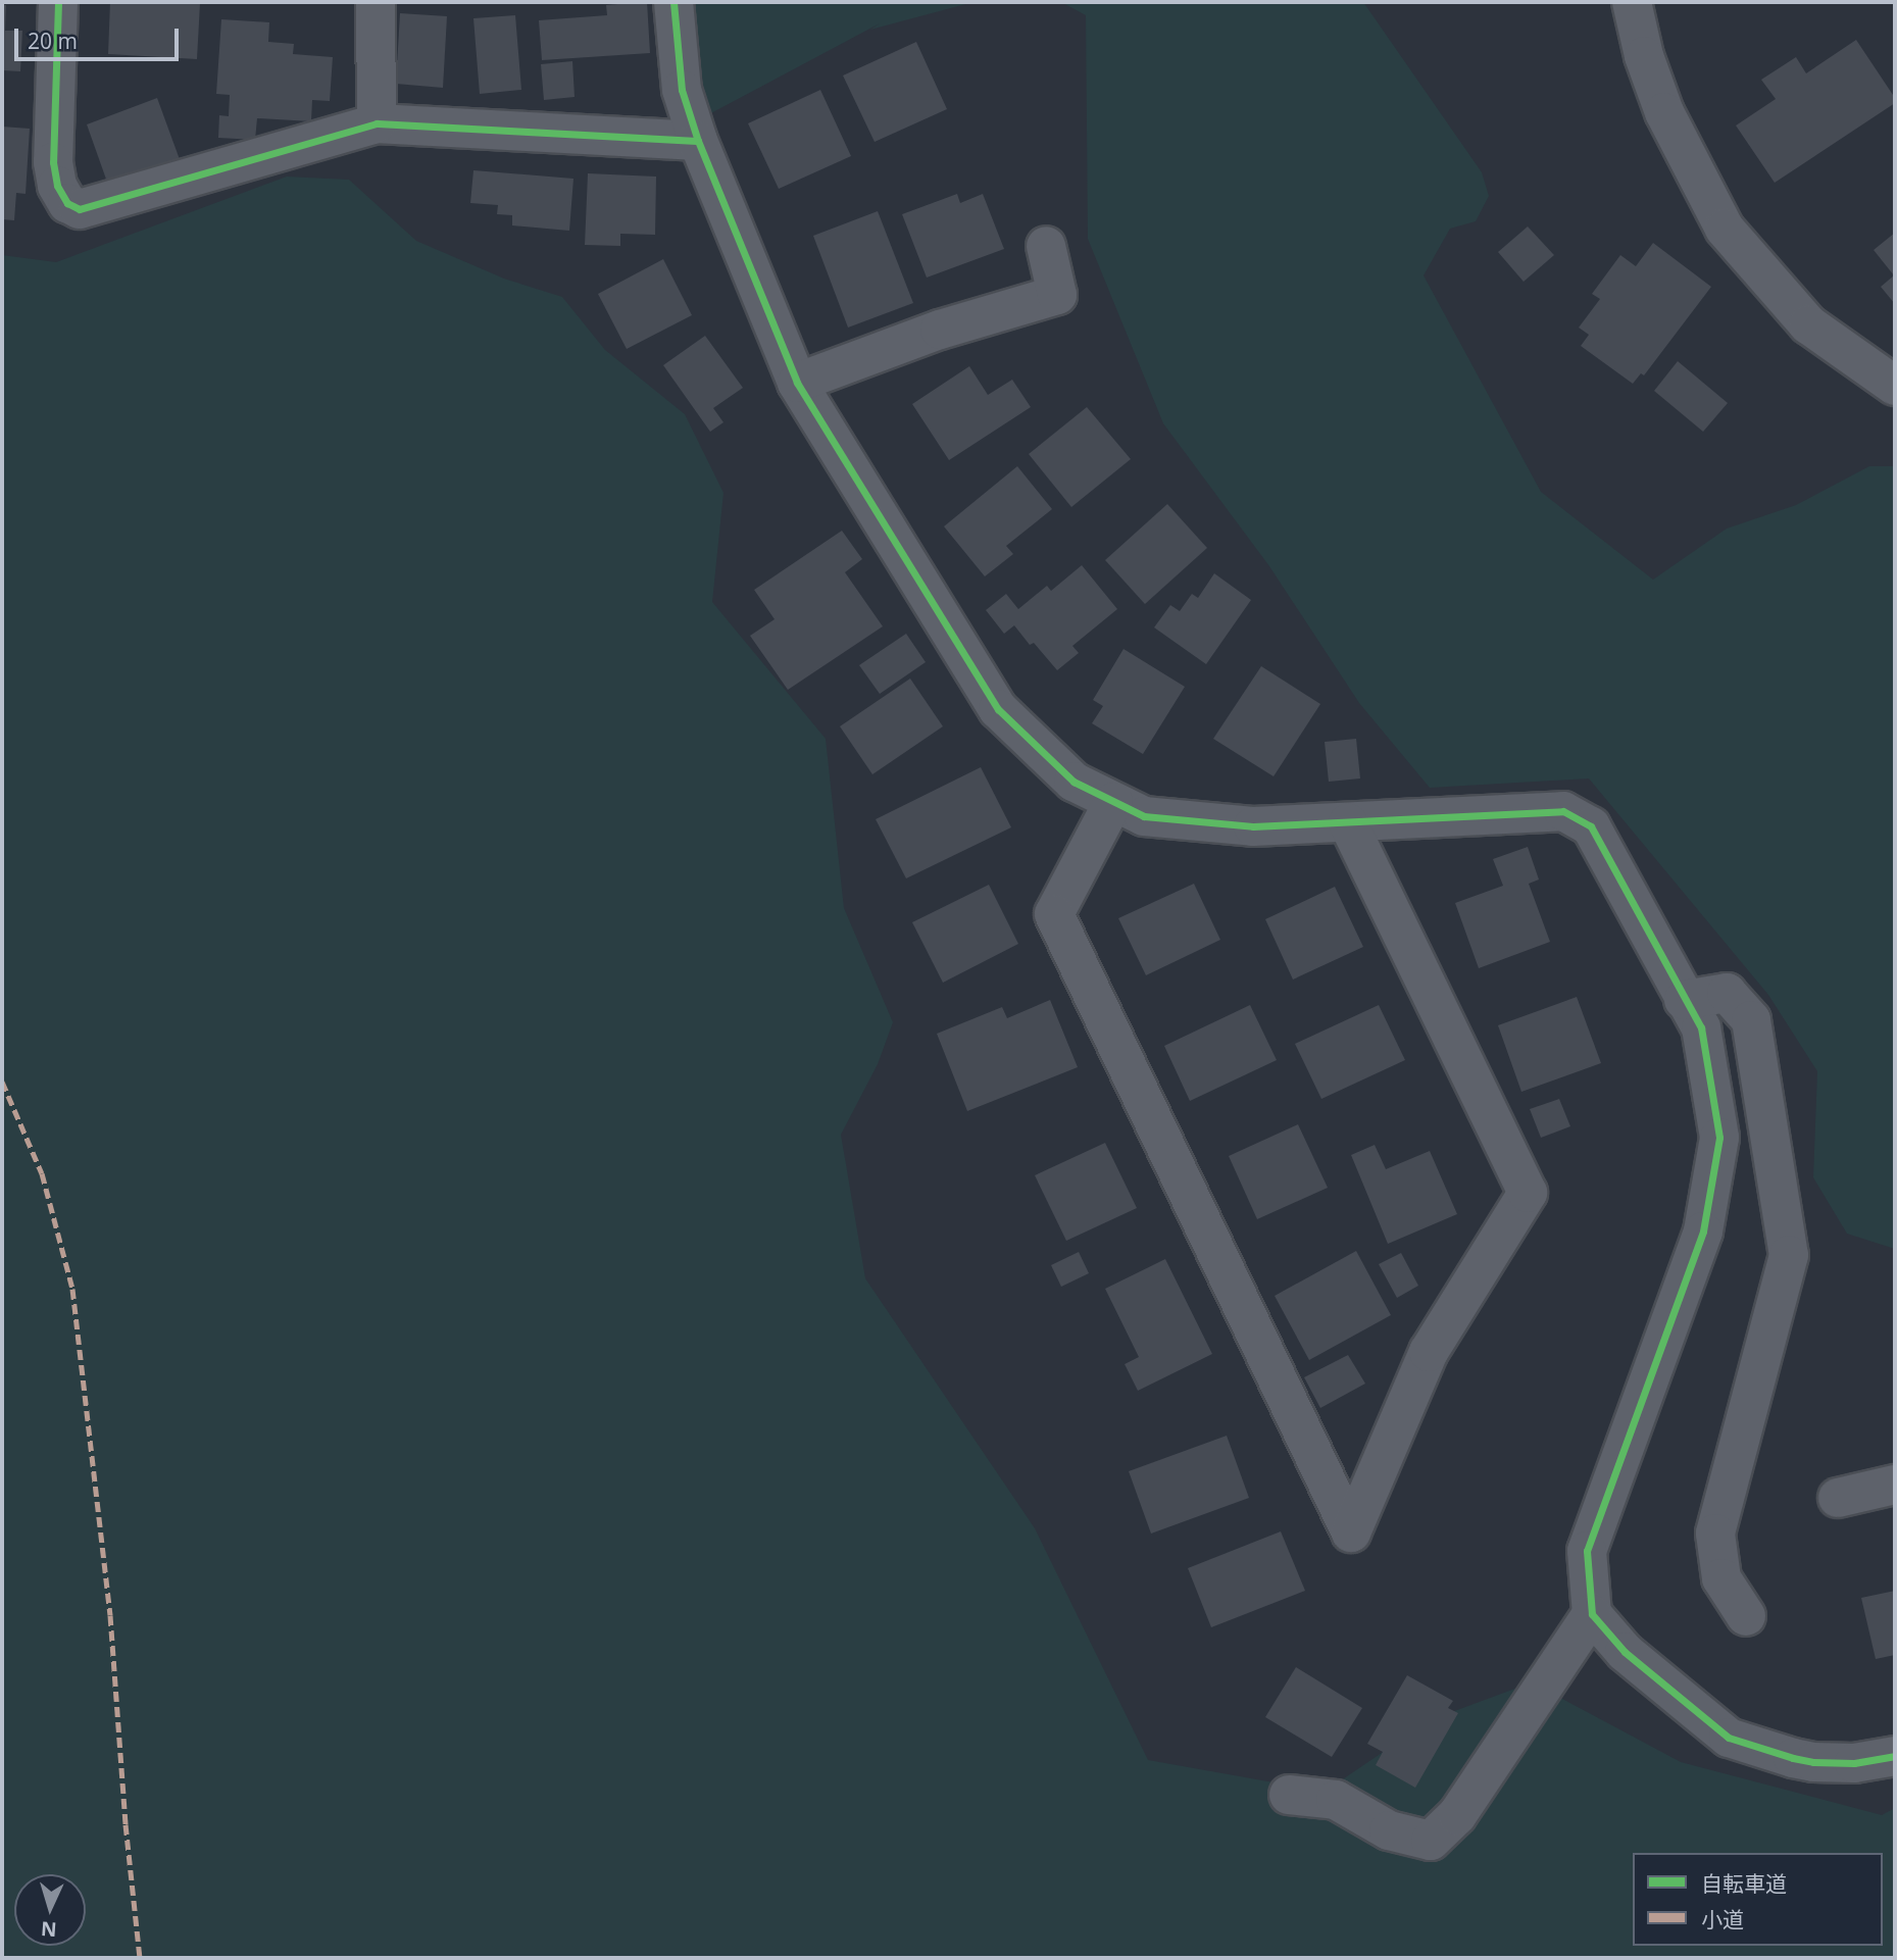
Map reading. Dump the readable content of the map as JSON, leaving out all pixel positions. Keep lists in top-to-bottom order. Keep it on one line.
{"legend":["自転車道","小道"],"scale_bar":"20 m","north":"bottom"}
